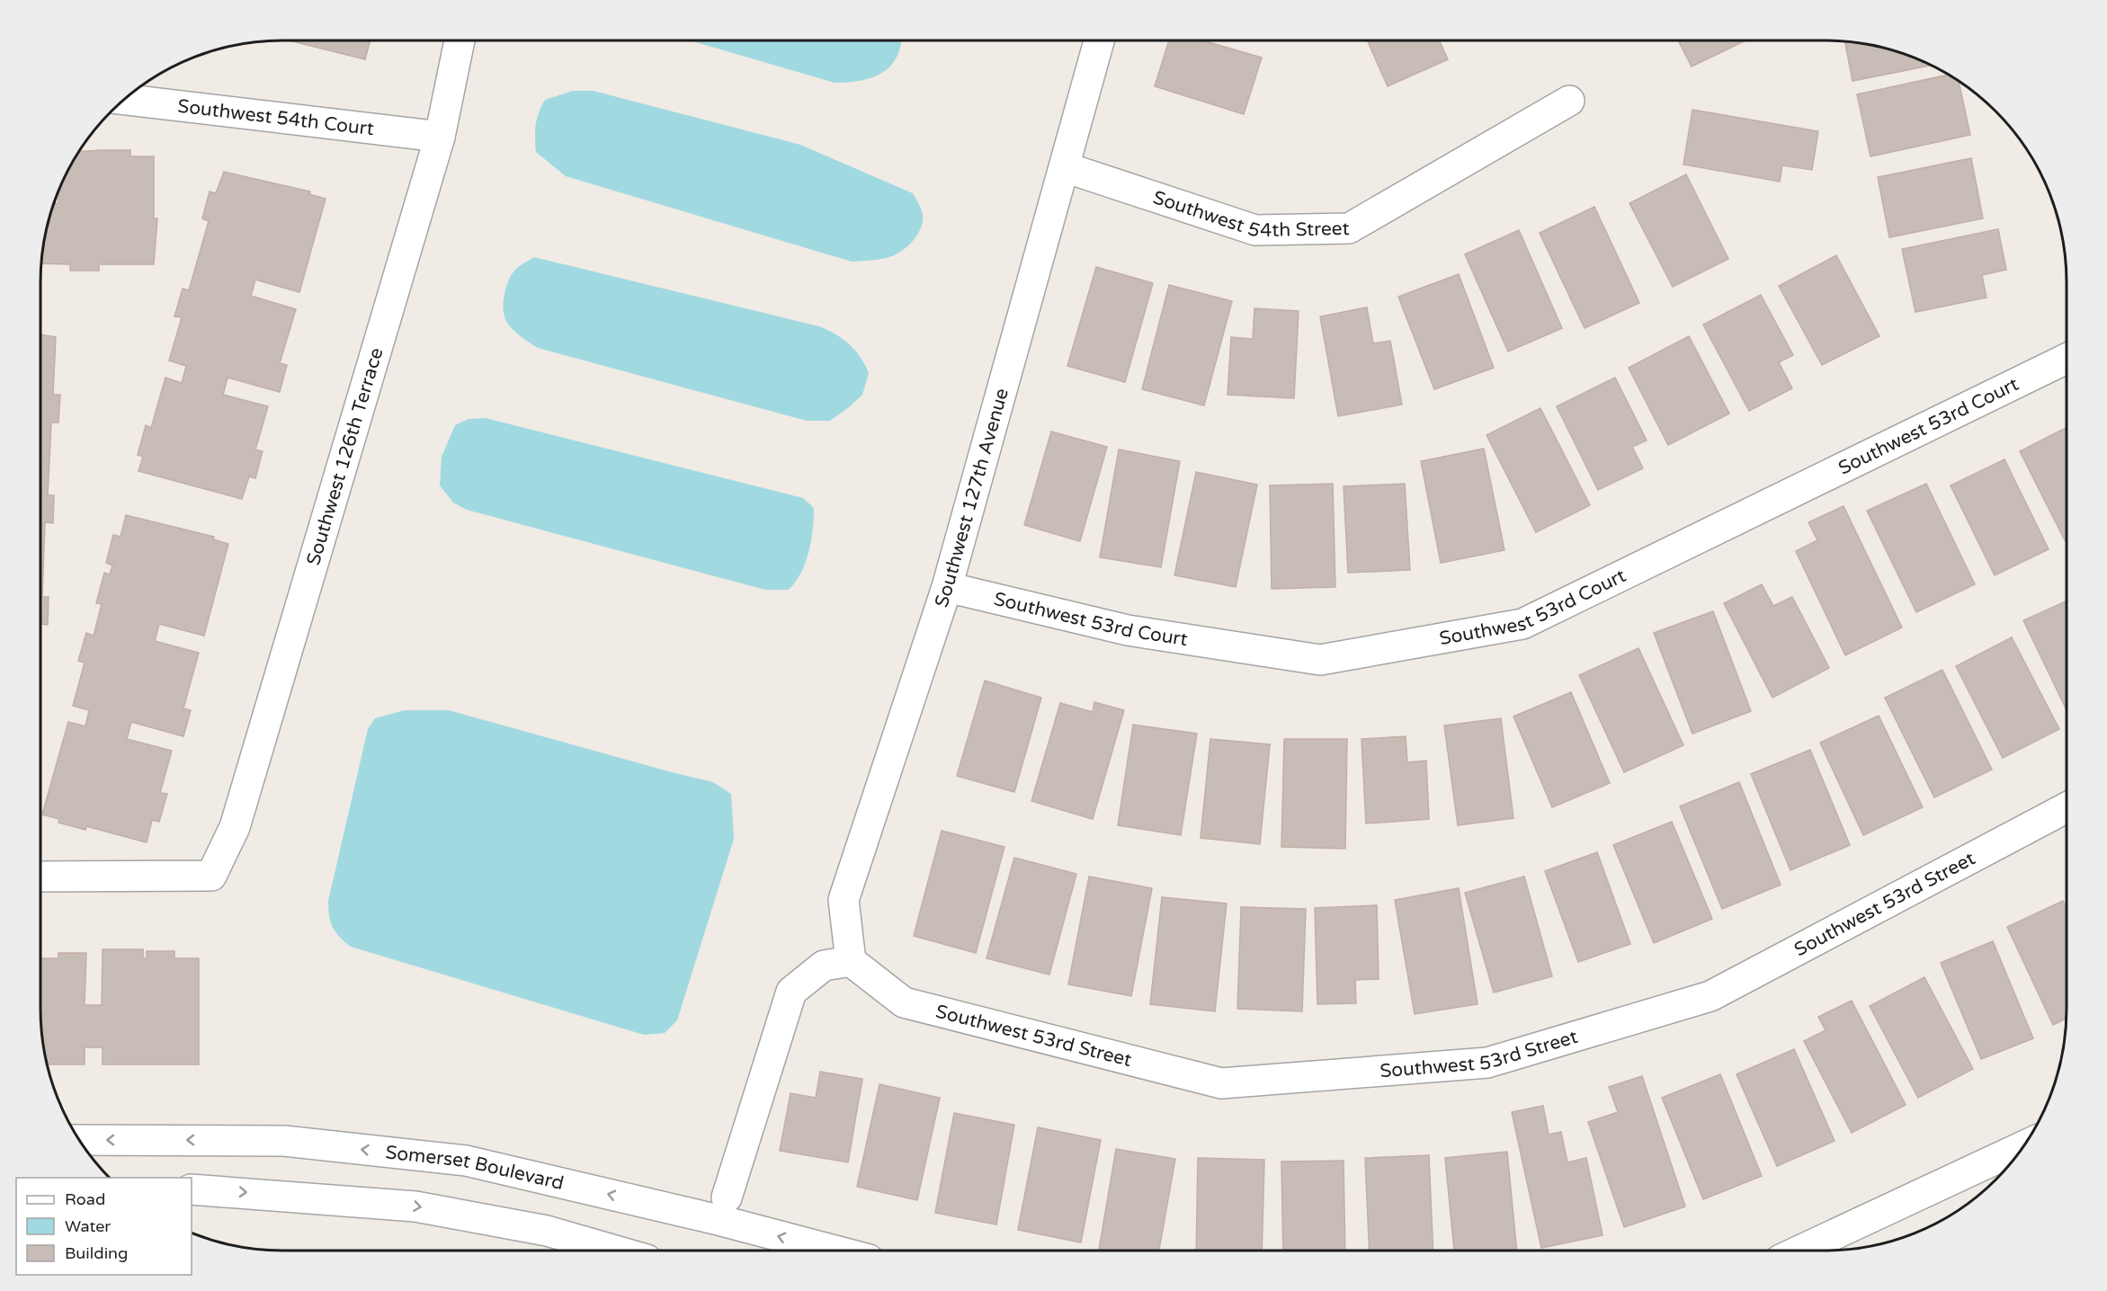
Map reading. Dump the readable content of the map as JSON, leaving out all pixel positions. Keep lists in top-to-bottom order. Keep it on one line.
{"streets":{"street":["Southwest 54th Court","Southwest 54th Street","Southwest 53rd Court","Southwest 126th Terrace","Southwest 127th Avenue","Southwest 53rd Street","Somerset Boulevard"]},"crossings":[["Southwest 54th Court","Southwest 126th Terrace"],["Southwest 54th Street","Southwest 127th Avenue"],["Southwest 53rd Court","Southwest 127th Avenue"],["Southwest 127th Avenue","Southwest 53rd Street"]],"legend":["Road","Water","Building"]}
